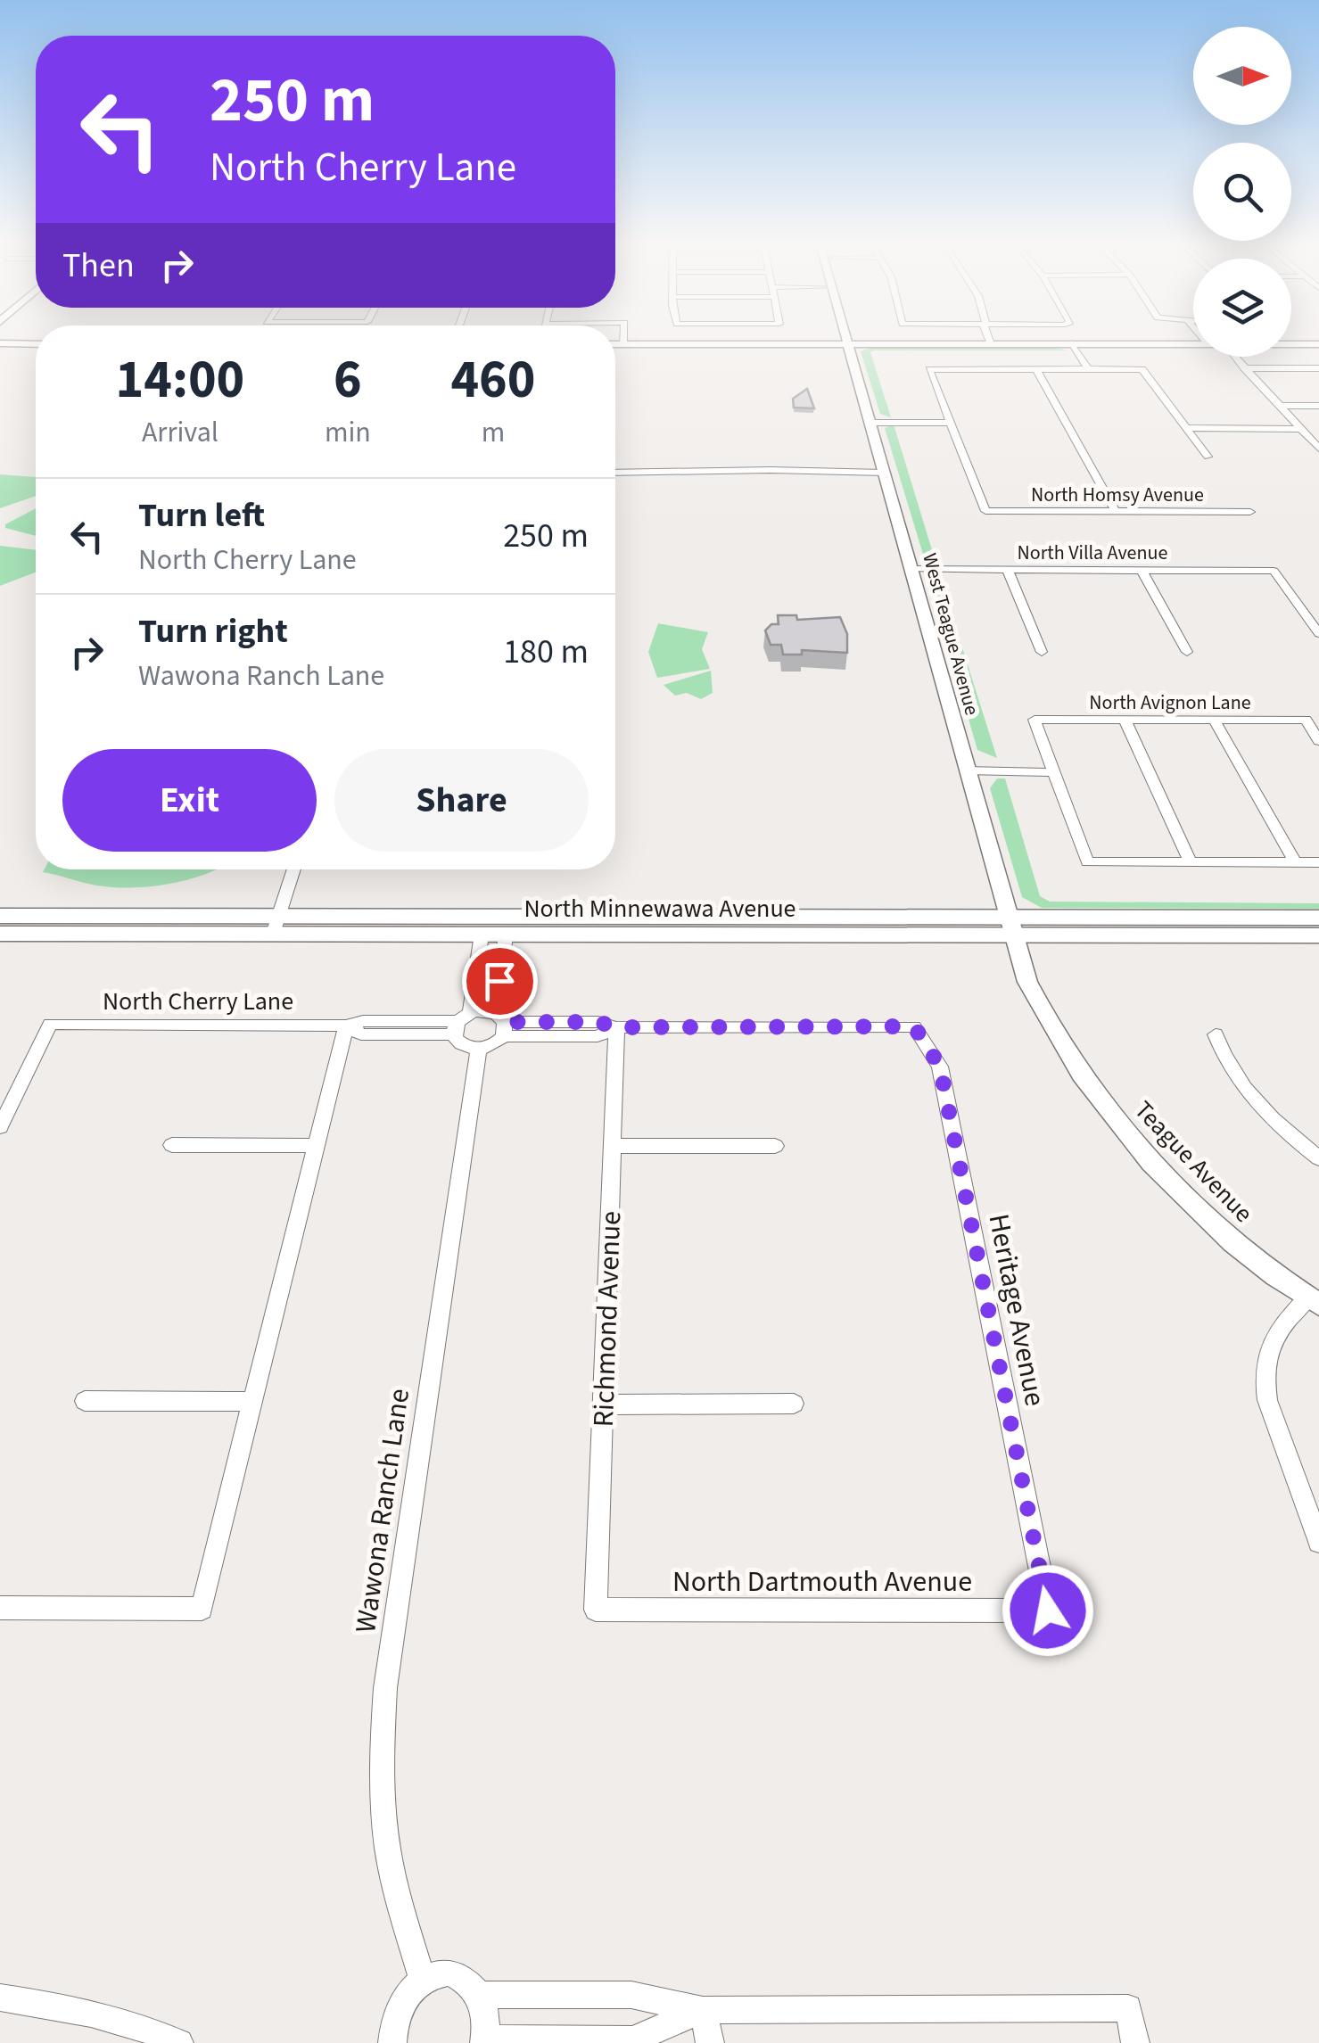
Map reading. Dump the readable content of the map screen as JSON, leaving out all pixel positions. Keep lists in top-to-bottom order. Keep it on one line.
{"streets":{"main road":["North Minnewawa Avenue"],"street":["North Homsy Avenue","North Villa Avenue","West Teague Avenue","North Avignon Lane","North Cherry Lane","Teague Avenue","Heritage Avenue","Richmond Avenue","Wawona Ranch Lane","North Dartmouth Avenue"]},"crossings":[["North Villa Avenue","West Teague Avenue"],["West Teague Avenue","North Minnewawa Avenue"],["West Teague Avenue","Teague Avenue"],["North Minnewawa Avenue","Teague Avenue"],["Heritage Avenue","Richmond Avenue"],["Heritage Avenue","North Dartmouth Avenue"],["Richmond Avenue","North Dartmouth Avenue"]],"north":"right","page":{"turn":["250 m","North Cherry Lane"],"then":"Then","eta":["14:00","Arrival","6","min","460","m"],"list":[{"name":"Turn left","note":"North Cherry Lane","value":"250 m"},{"name":"Turn right","note":"Wawona Ranch Lane","value":"180 m"}],"buttons":["Exit","Share"]}}
